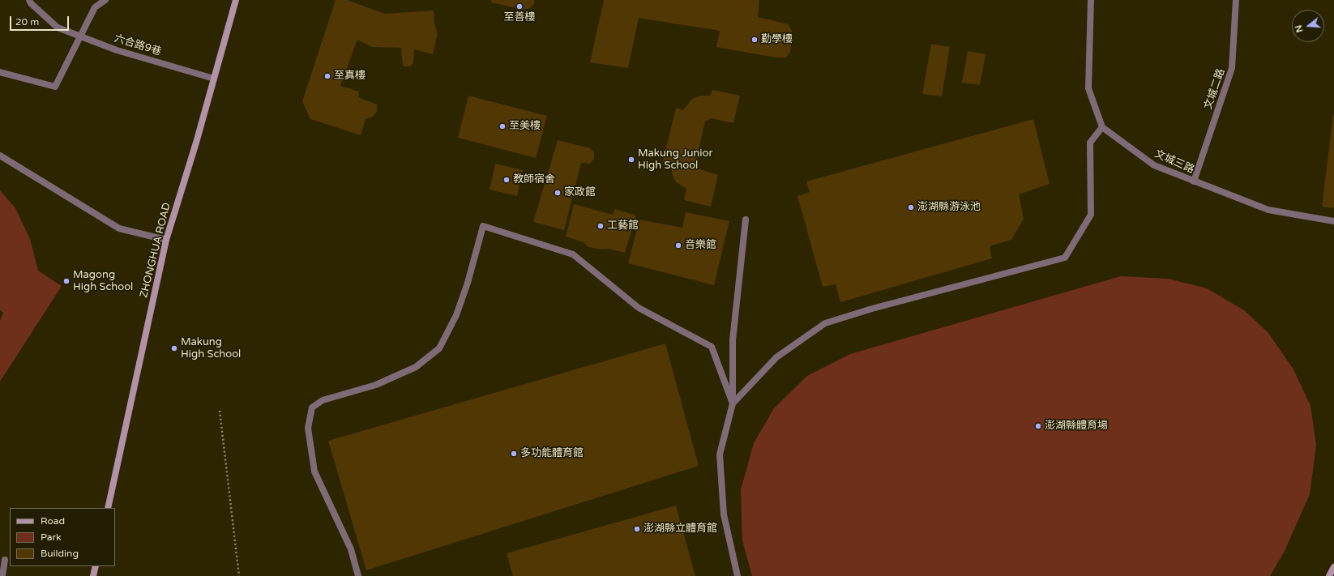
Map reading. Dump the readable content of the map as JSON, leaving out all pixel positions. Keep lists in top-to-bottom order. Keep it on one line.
{"streets":{"main road":["ZHONGHUA ROAD"],"street":["六合路9巷","文城二路","文城三路"]},"crossings":[["六合路9巷","ZHONGHUA ROAD"],["文城二路","文城三路"]],"places":["至善樓","勤學樓","至真樓","至美樓","Makung Junior High School","教師宿舍","家政館","澎湖縣游泳池","工藝館","音樂館","Magong High School","Makung High School","澎湖縣體育場","多功能體育館","澎湖縣立體育館"],"legend":["Road","Park","Building"],"scale_bar":"20 m","north":"left"}
